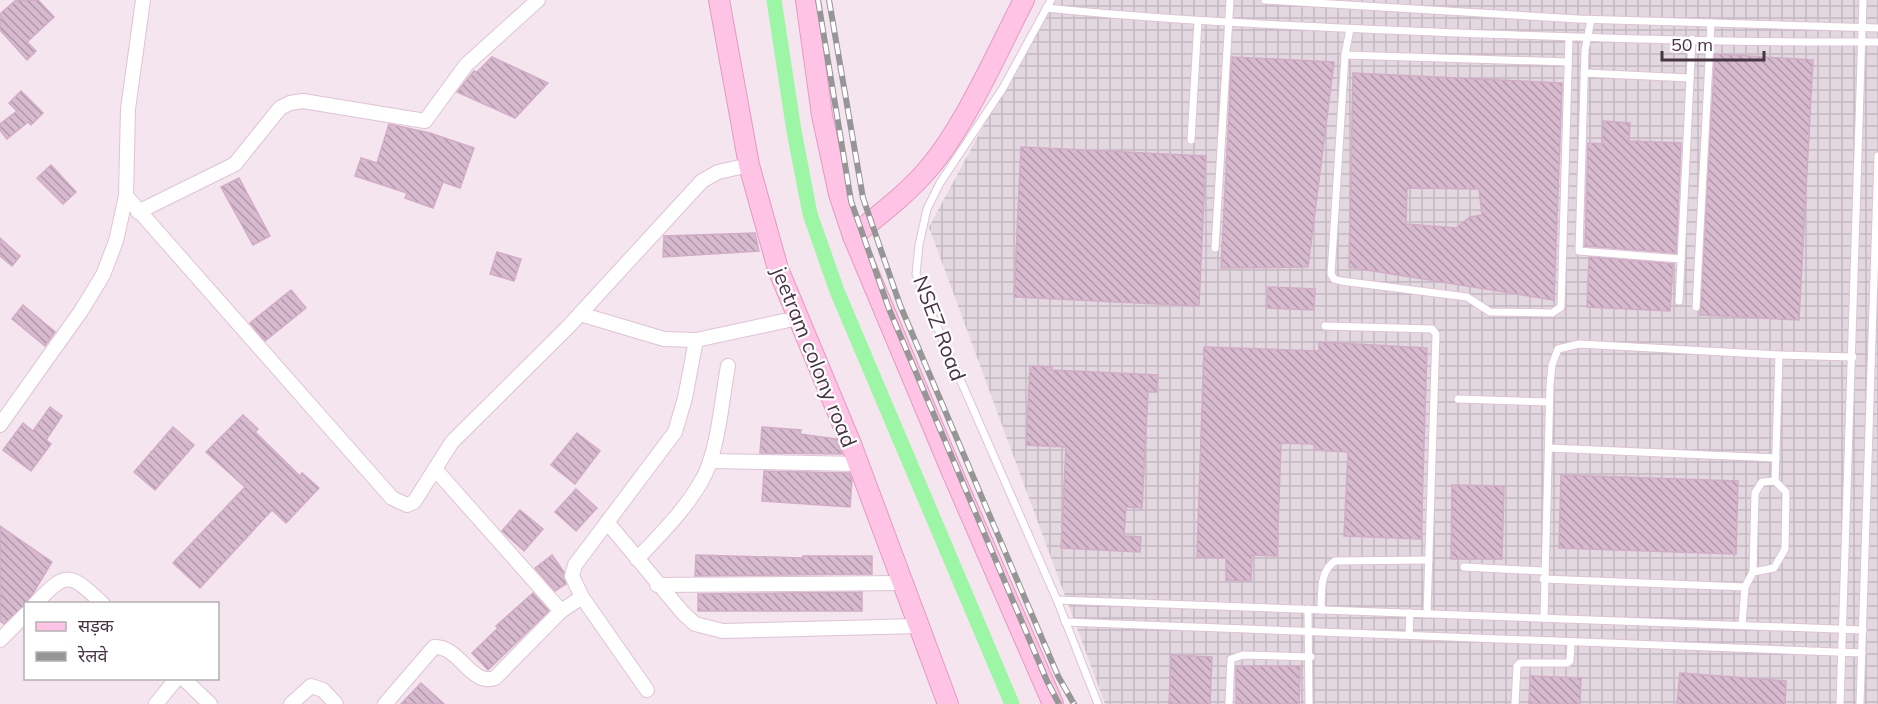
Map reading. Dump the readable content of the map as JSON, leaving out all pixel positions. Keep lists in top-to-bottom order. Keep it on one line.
{"streets":{"street":["jeetram colony road"],"lane":["NSEZ Road"]},"legend":["सड़क","रेलवे"],"scale_bar":"50 m"}
